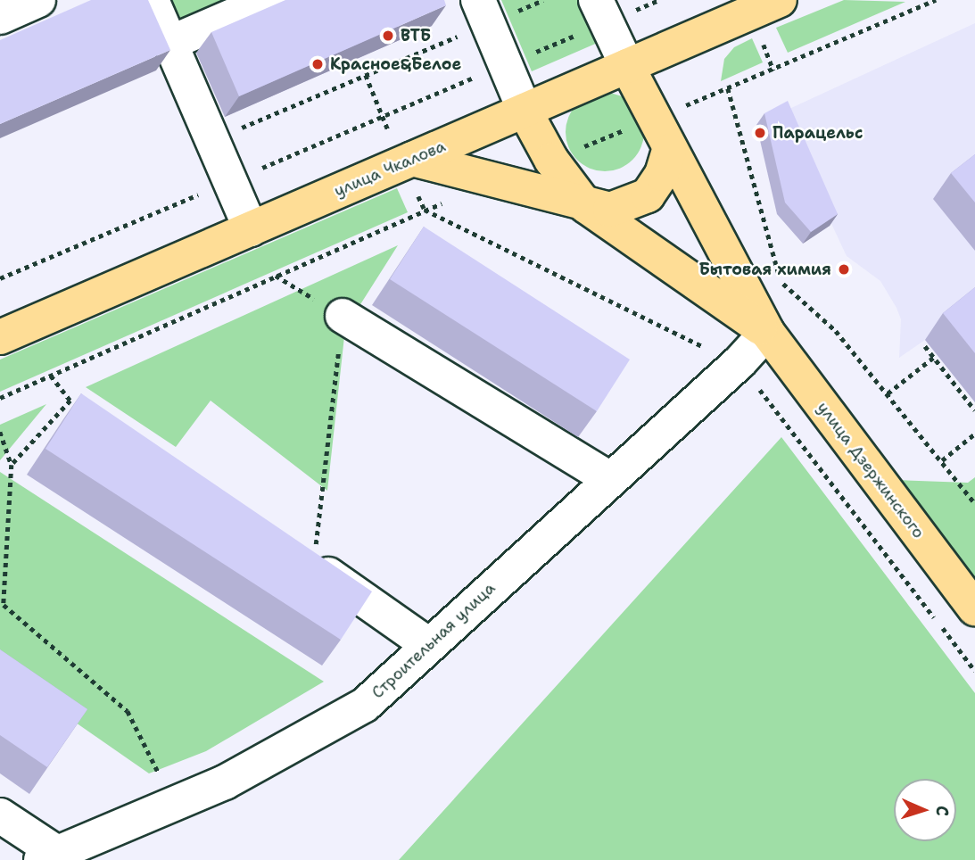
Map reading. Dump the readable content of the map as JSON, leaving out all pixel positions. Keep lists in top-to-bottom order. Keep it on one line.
{"streets":{"main road":["улица Чкалова","улица Дзержинского"],"street":["Строительная улица"]},"crossings":[["улица Чкалова","улица Дзержинского"],["улица Дзержинского","Строительная улица"]],"places":["ВТБ","Красное&Белое","Парацельс","Бытовая химия"],"north":"right"}
